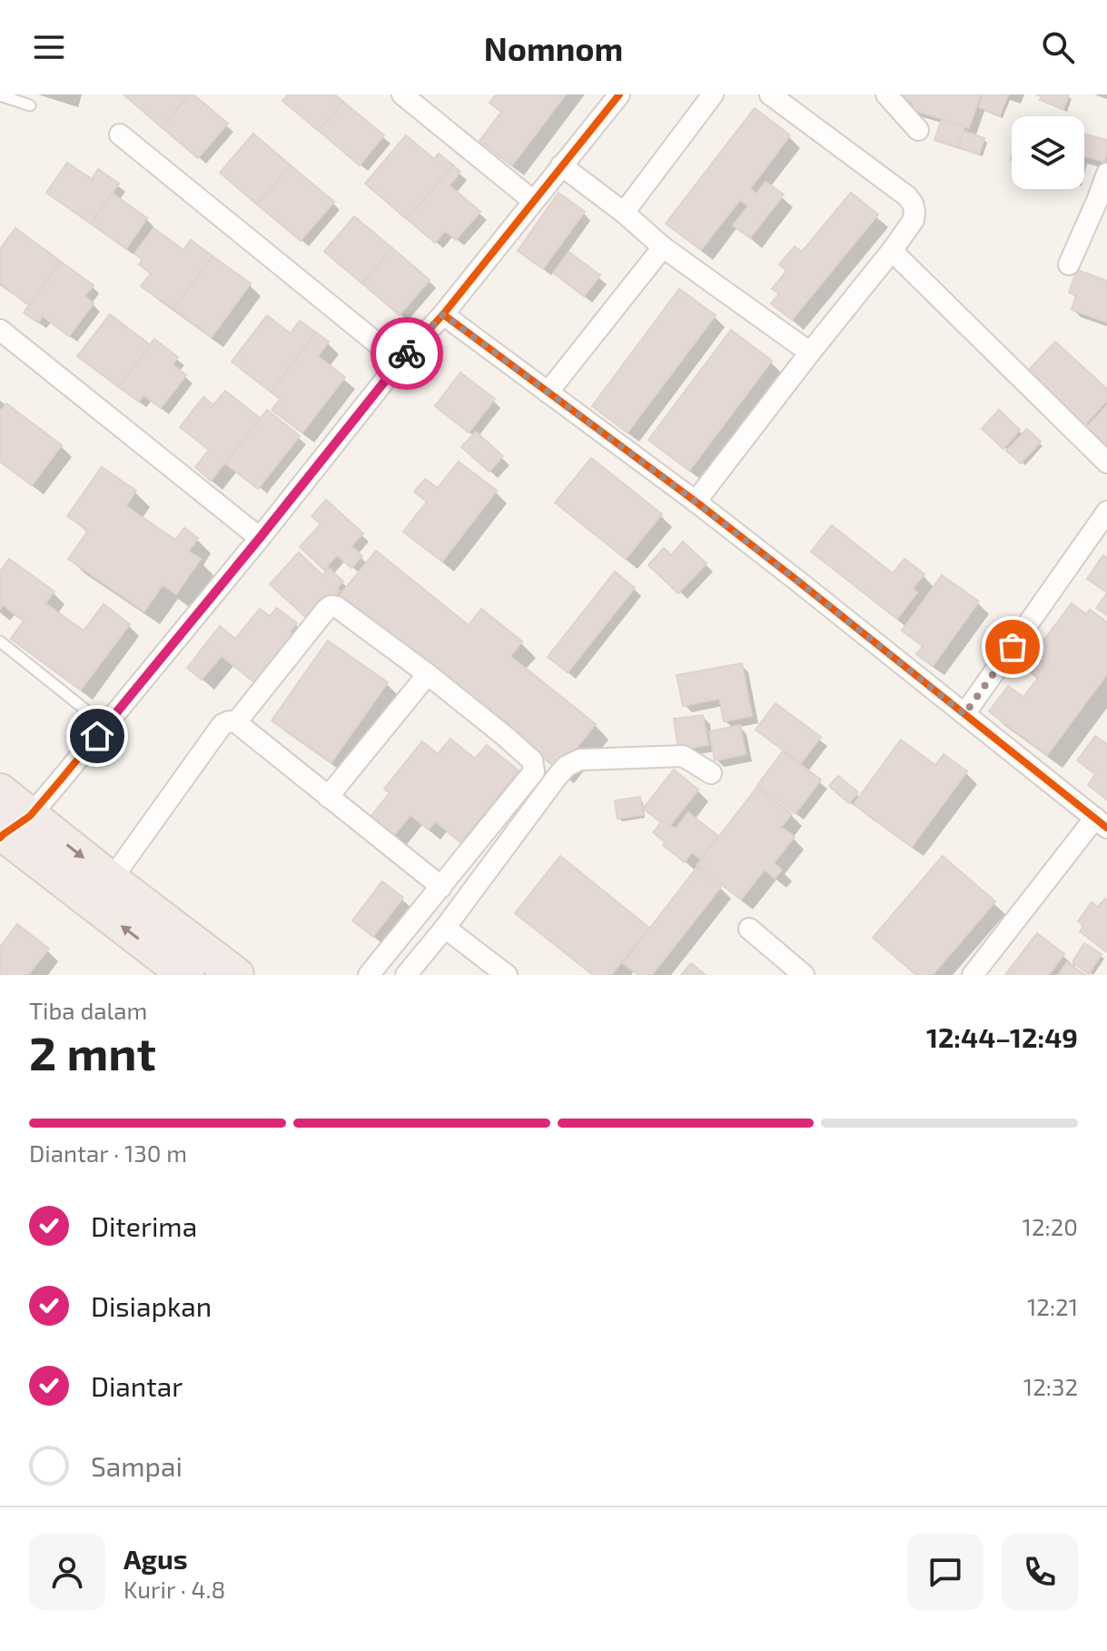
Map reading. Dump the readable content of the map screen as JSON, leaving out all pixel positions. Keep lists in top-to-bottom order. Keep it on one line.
{"page":{"header":"Nomnom","heading":["2 mnt","Tiba dalam","12:44–12:49"],"panel":["Agus","Kurir · 4.8"],"bar":"Diantar · 130 m","list":[["Diterima","12:20"],["Disiapkan","12:21"],["Diantar","12:32"],"Sampai"]}}
